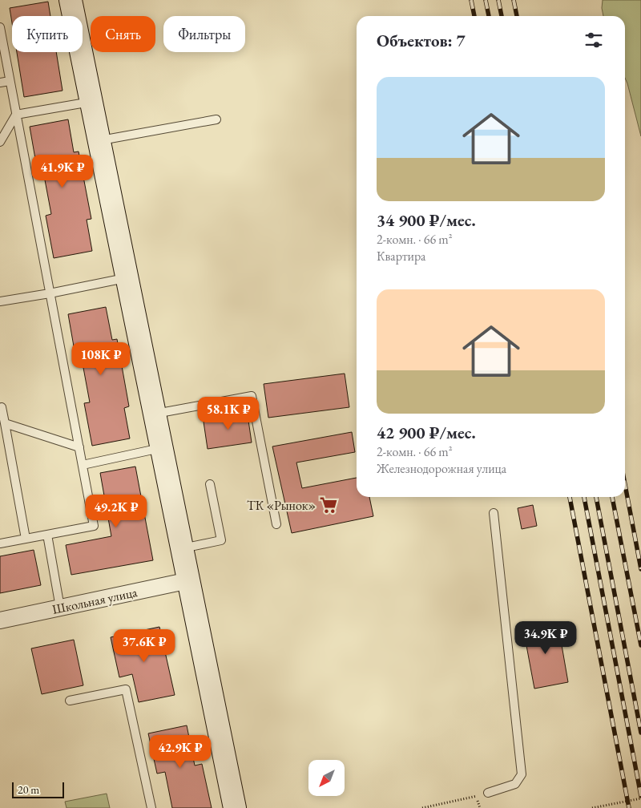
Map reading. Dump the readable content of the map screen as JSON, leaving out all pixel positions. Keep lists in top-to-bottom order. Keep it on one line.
{"streets":{"street":["Школьная улица"]},"places":{"supermarket":["ТК «Рынок»"]},"scale_bar":"20 m","north":"bottom left","page":{"chip":["Купить","Снять","Фильтры"],"heading":"Объектов: 7","list":[{"name":"34 900 ₽/мес.","note":"2-комн. · 66 m² · Квартира"},{"name":"42 900 ₽/мес.","note":"2-комн. · 66 m² · Железнодорожная улица"}],"price":["41.9K ₽","108K ₽","58.1K ₽","49.2K ₽","34.9K ₽","37.6K ₽","42.9K ₽"],"scale":"20 m"}}
